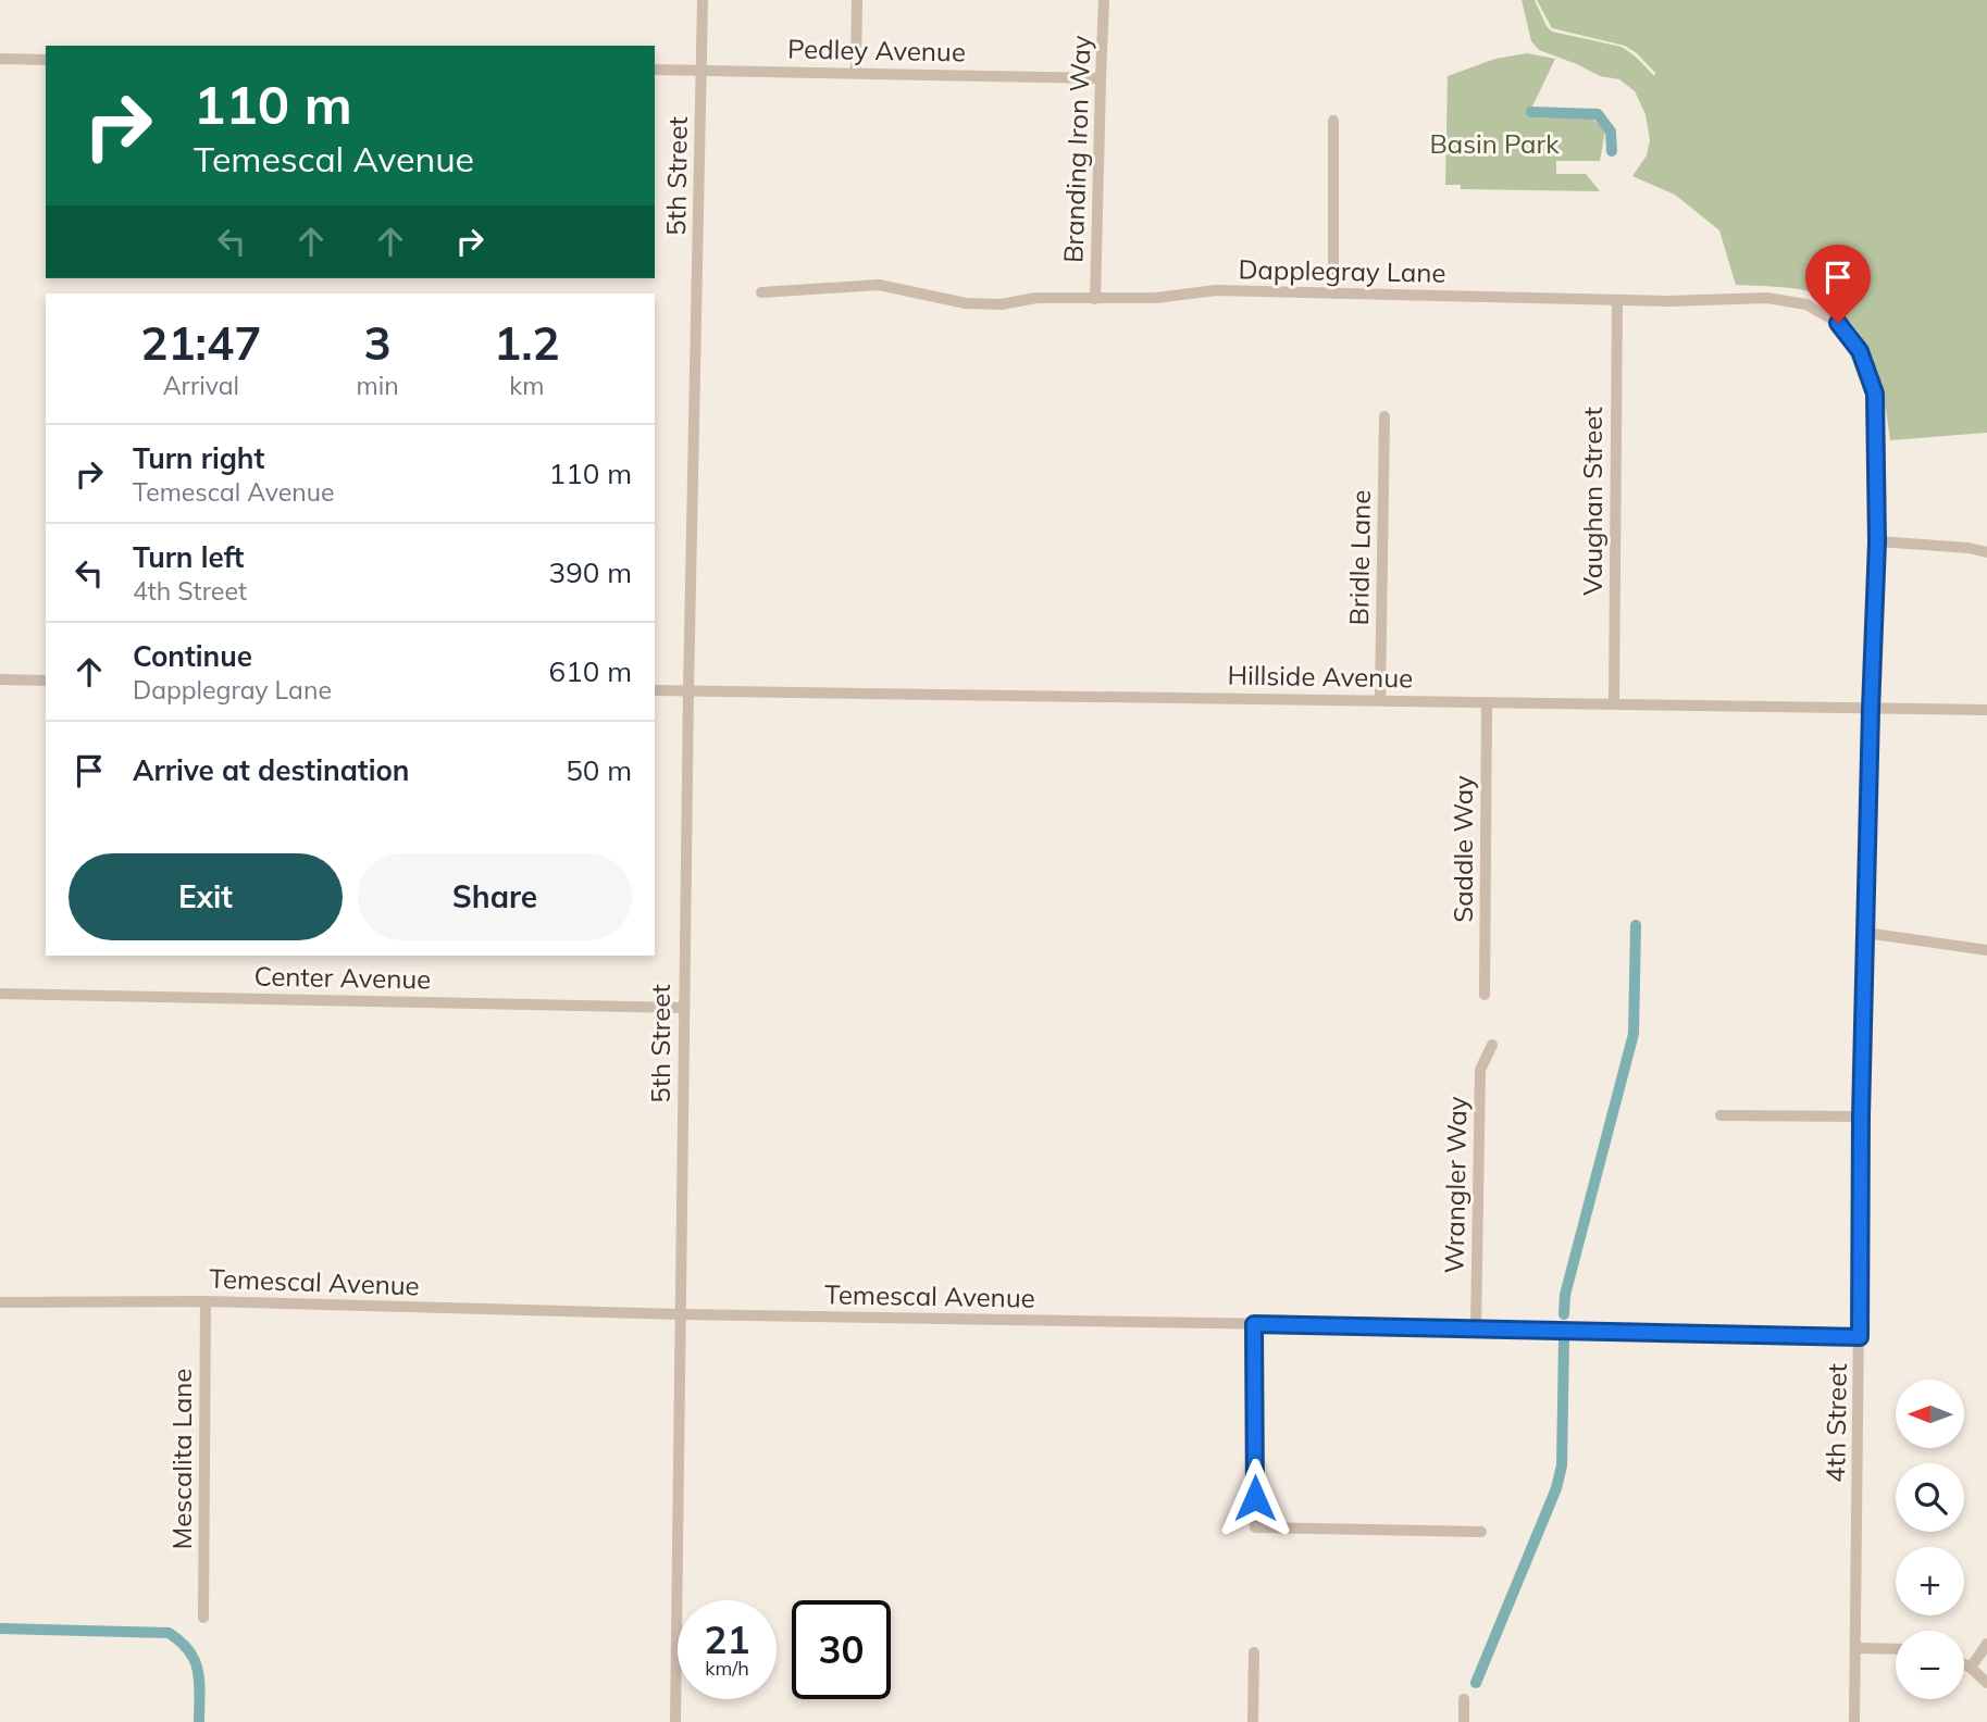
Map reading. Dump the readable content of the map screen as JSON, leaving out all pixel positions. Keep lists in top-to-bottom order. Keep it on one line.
{"streets":{"street":["Pedley Avenue","Branding Iron Way","5th Street","Dapplegray Lane","Vaughan Street","Bridle Lane","Hillside Avenue","Saddle Way","Center Avenue","Wrangler Way","Temescal Avenue","4th Street","Mescalita Lane"]},"crossings":[["Pedley Avenue","Branding Iron Way"],["Pedley Avenue","5th Street"],["Branding Iron Way","Dapplegray Lane"],["5th Street","Hillside Avenue"],["5th Street","Center Avenue"],["5th Street","Temescal Avenue"],["Dapplegray Lane","Vaughan Street"],["Dapplegray Lane","4th Street"],["Vaughan Street","Hillside Avenue"],["Bridle Lane","Hillside Avenue"],["Hillside Avenue","Saddle Way"],["Hillside Avenue","4th Street"],["Wrangler Way","Temescal Avenue"],["Temescal Avenue","4th Street"],["Temescal Avenue","Mescalita Lane"]],"parks":["Basin Park"],"north":"left","page":{"turn":["110 m","Temescal Avenue"],"eta":["21:47","Arrival","3","min","1.2","km"],"list":[{"name":"Turn right","note":"Temescal Avenue","value":"110 m"},{"name":"Turn left","note":"4th Street","value":"390 m"},{"name":"Continue","note":"Dapplegray Lane","value":"610 m"},{"name":"Arrive at destination","value":"50 m"}],"buttons":["Exit","Share"],"map_buttons":["+","−"],"speed":"21 km/h","limit":"30"}}
